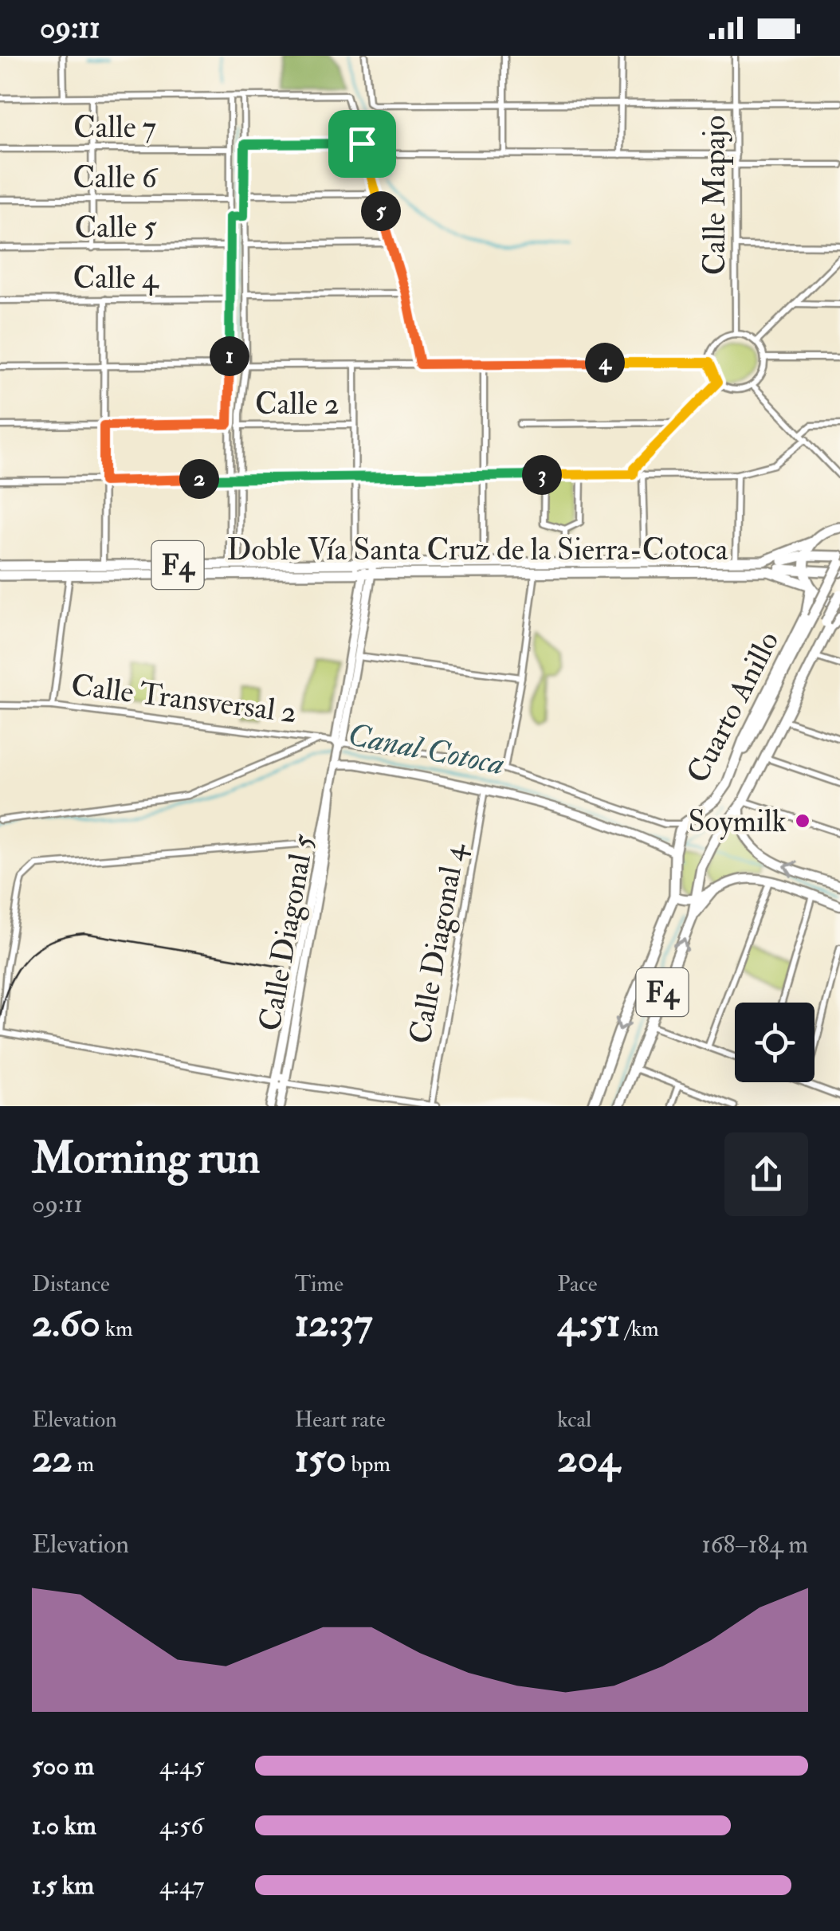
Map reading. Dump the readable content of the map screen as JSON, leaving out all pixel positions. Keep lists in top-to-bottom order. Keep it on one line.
{"streets":{"highway":["Doble Vía Santa Cruz de la Sierra-Cotoca","F4","Cuarto Anillo"],"street":["Calle 7","Calle 6","Calle Mapajo","Calle 5","Calle 4","Calle 2","Calle Transversal 2","Calle Diagonal 5","Calle Diagonal 4"]},"crossings":[["Doble Vía Santa Cruz de la Sierra-Cotoca","F4"],["Doble Vía Santa Cruz de la Sierra-Cotoca","Cuarto Anillo"],["Doble Vía Santa Cruz de la Sierra-Cotoca","Calle Diagonal 5"],["F4","Calle Transversal 2"],["F4","Cuarto Anillo"],["Calle Transversal 2","Cuarto Anillo"],["Calle Transversal 2","Calle Diagonal 5"]],"water":["Canal Cotoca"],"places":["Soymilk"],"page":{"status":"09:11","pins":["5","1","4","3","2"],"heading":["Morning run","09:11"],"stats":[["Distance","2.60 km"],["Time","12:37"],["Pace","4:51 /km"],["Elevation","22 m"],["Heart rate","150 bpm"],["kcal","204"]],"chart":["Elevation","168–184 m"],"list":[{"name":"500 m","note":"4:45"},{"name":"1.0 km","note":"4:56"},{"name":"1.5 km","note":"4:47"}]}}
